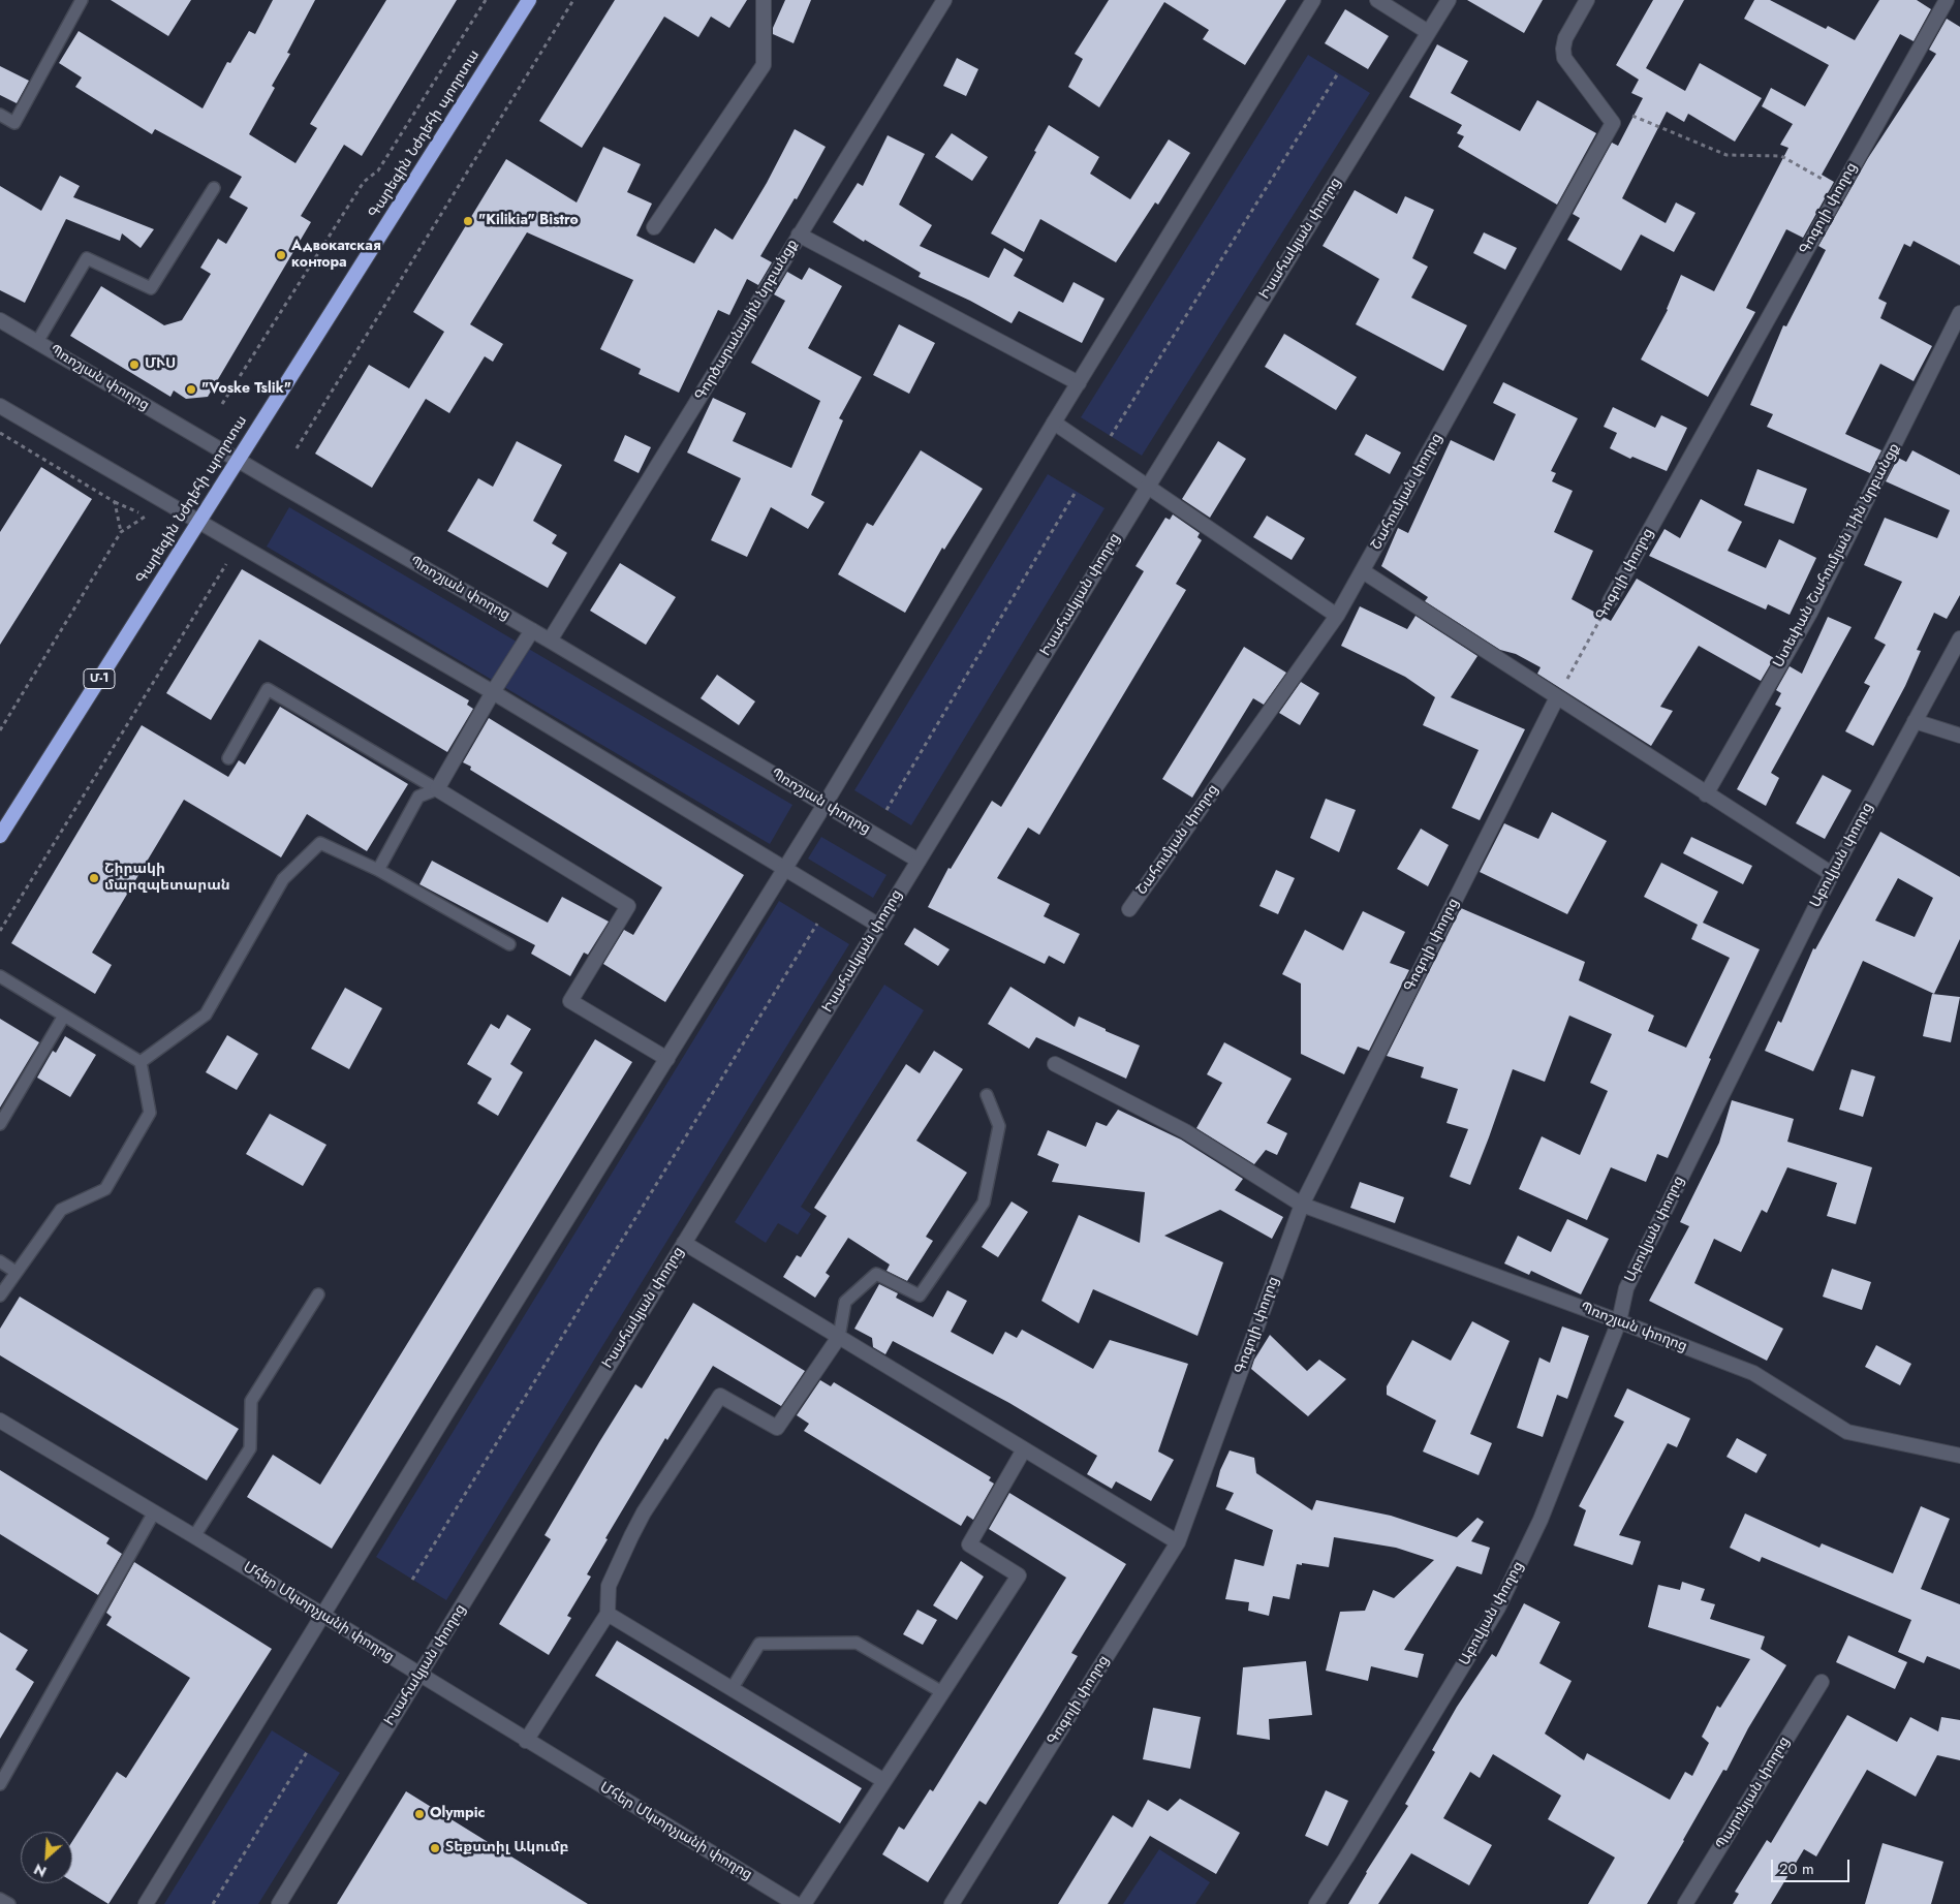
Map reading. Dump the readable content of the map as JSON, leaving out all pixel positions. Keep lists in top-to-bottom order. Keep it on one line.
{"streets":{"highway":["Գարեգին Նժդեհի պողոտա","Մ-1"],"street":["Գոգոլի փողոց","Իսահակյան փողոց","Գործարանային նրբանցք","Պռոշյան փողոց","Շահումյան փողոց","Ստեփան Շահումյան 1-ին նրբանցք","Աբովյան փողոց","Մհեր Մկտրչյանի փողոց","Պարոնյան փողոց"]},"crossings":[["Գարեգին Նժդեհի պողոտա","Պռոշյան փողոց"],["Գոգոլի փողոց","Պռոշյան փողոց"],["Իսահակյան փողոց","Պռոշյան փողոց"],["Իսահակյան փողոց","Մհեր Մկտրչյանի փողոց"],["Գործարանային նրբանցք","Պռոշյան փողոց"],["Պռոշյան փողոց","Աբովյան փողոց"]],"places":["\"Kilikia\" Bistro","Адвокатская контора","ՄՒՍ","\"Voske Tslik\"","Շիրակի մարզպետարան","Olympic","Տեքստիլ Ակումբ"],"scale_bar":"20 m","north":"bottom left"}
